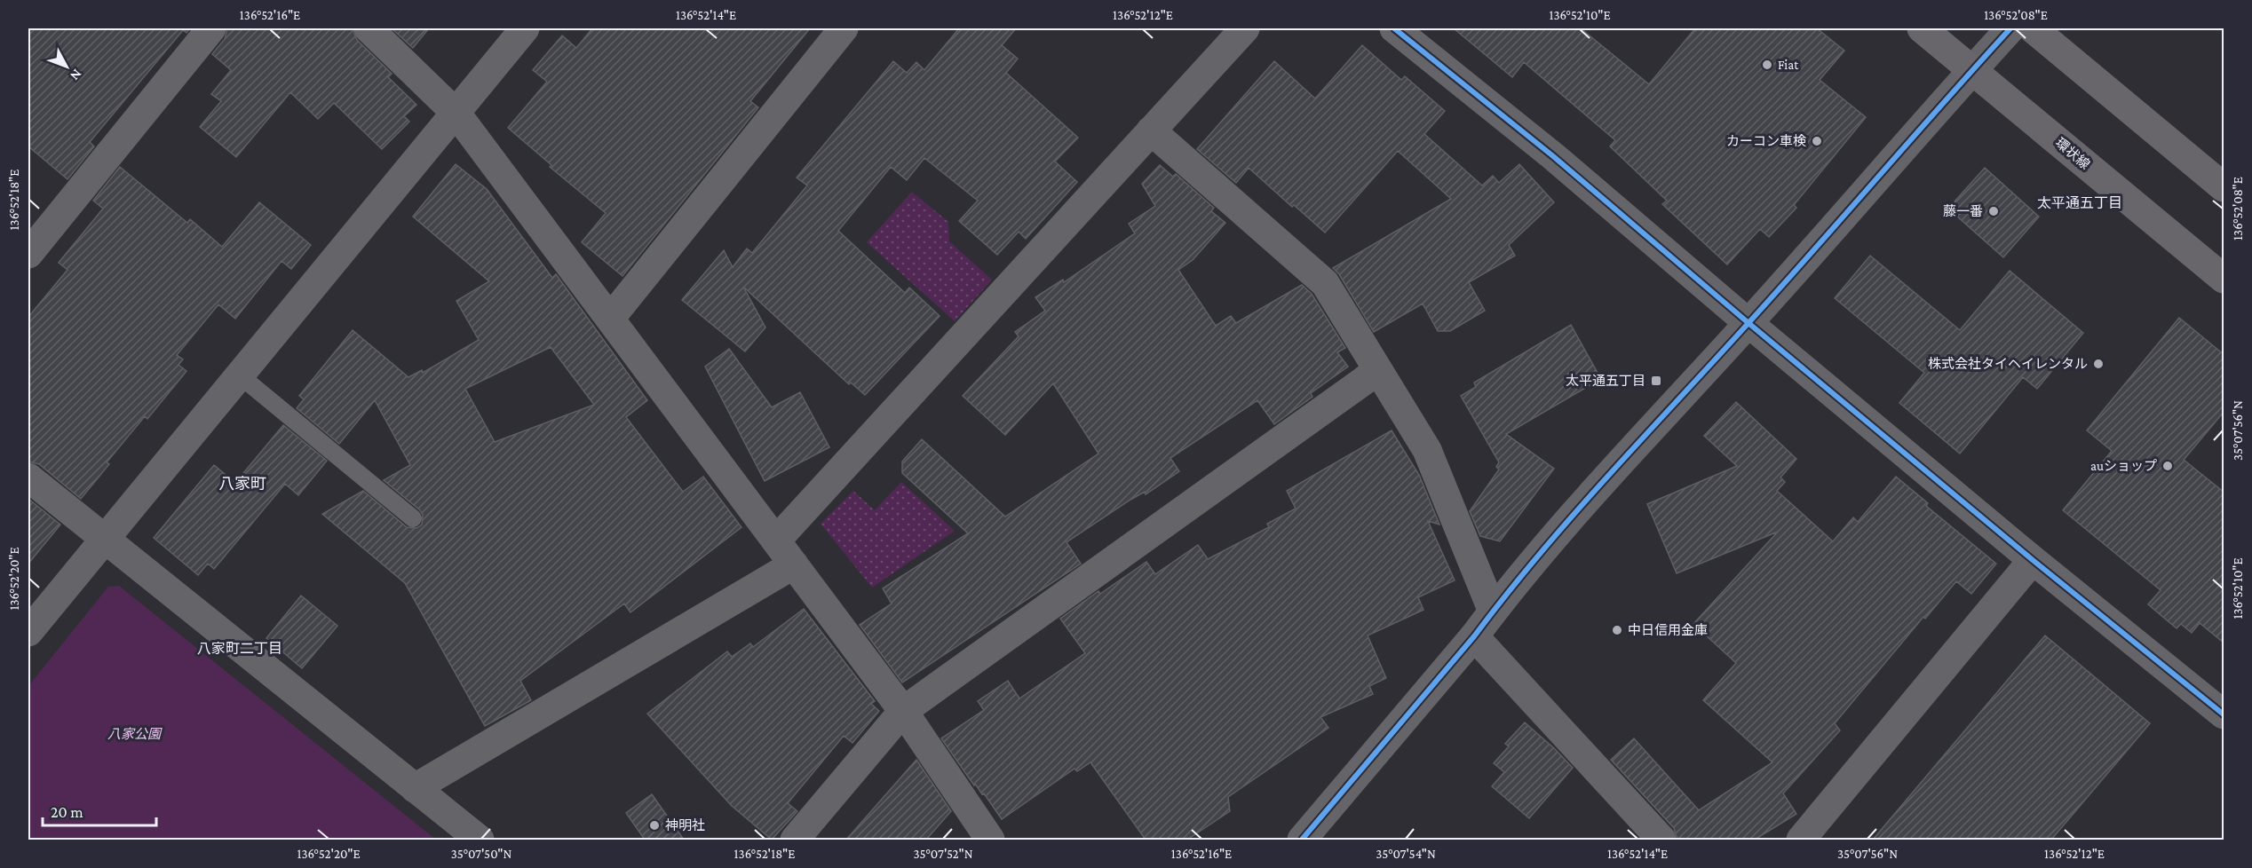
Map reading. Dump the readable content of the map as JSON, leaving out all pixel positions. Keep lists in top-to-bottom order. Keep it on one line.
{"streets":{"main road":["環状線"]},"districts":["太平通五丁目","八家町","八家町二丁目"],"parks":["八家公園"],"places":{"other":["Fiat","カーコン車検","藤一番","株式会社タイヘイレンタル","auショップ","中日信用金庫","神明社"],"transit":["太平通五丁目"]},"scale_bar":"20 m","north":"bottom right","coordinates":["136°52'16\"E","136°52'14\"E","136°52'12\"E","136°52'10\"E","136°52'08\"E","136°52'18\"E","35°07'56\"N","136°52'20\"E","35°07'50\"N","35°07'52\"N","35°07'54\"N"]}
